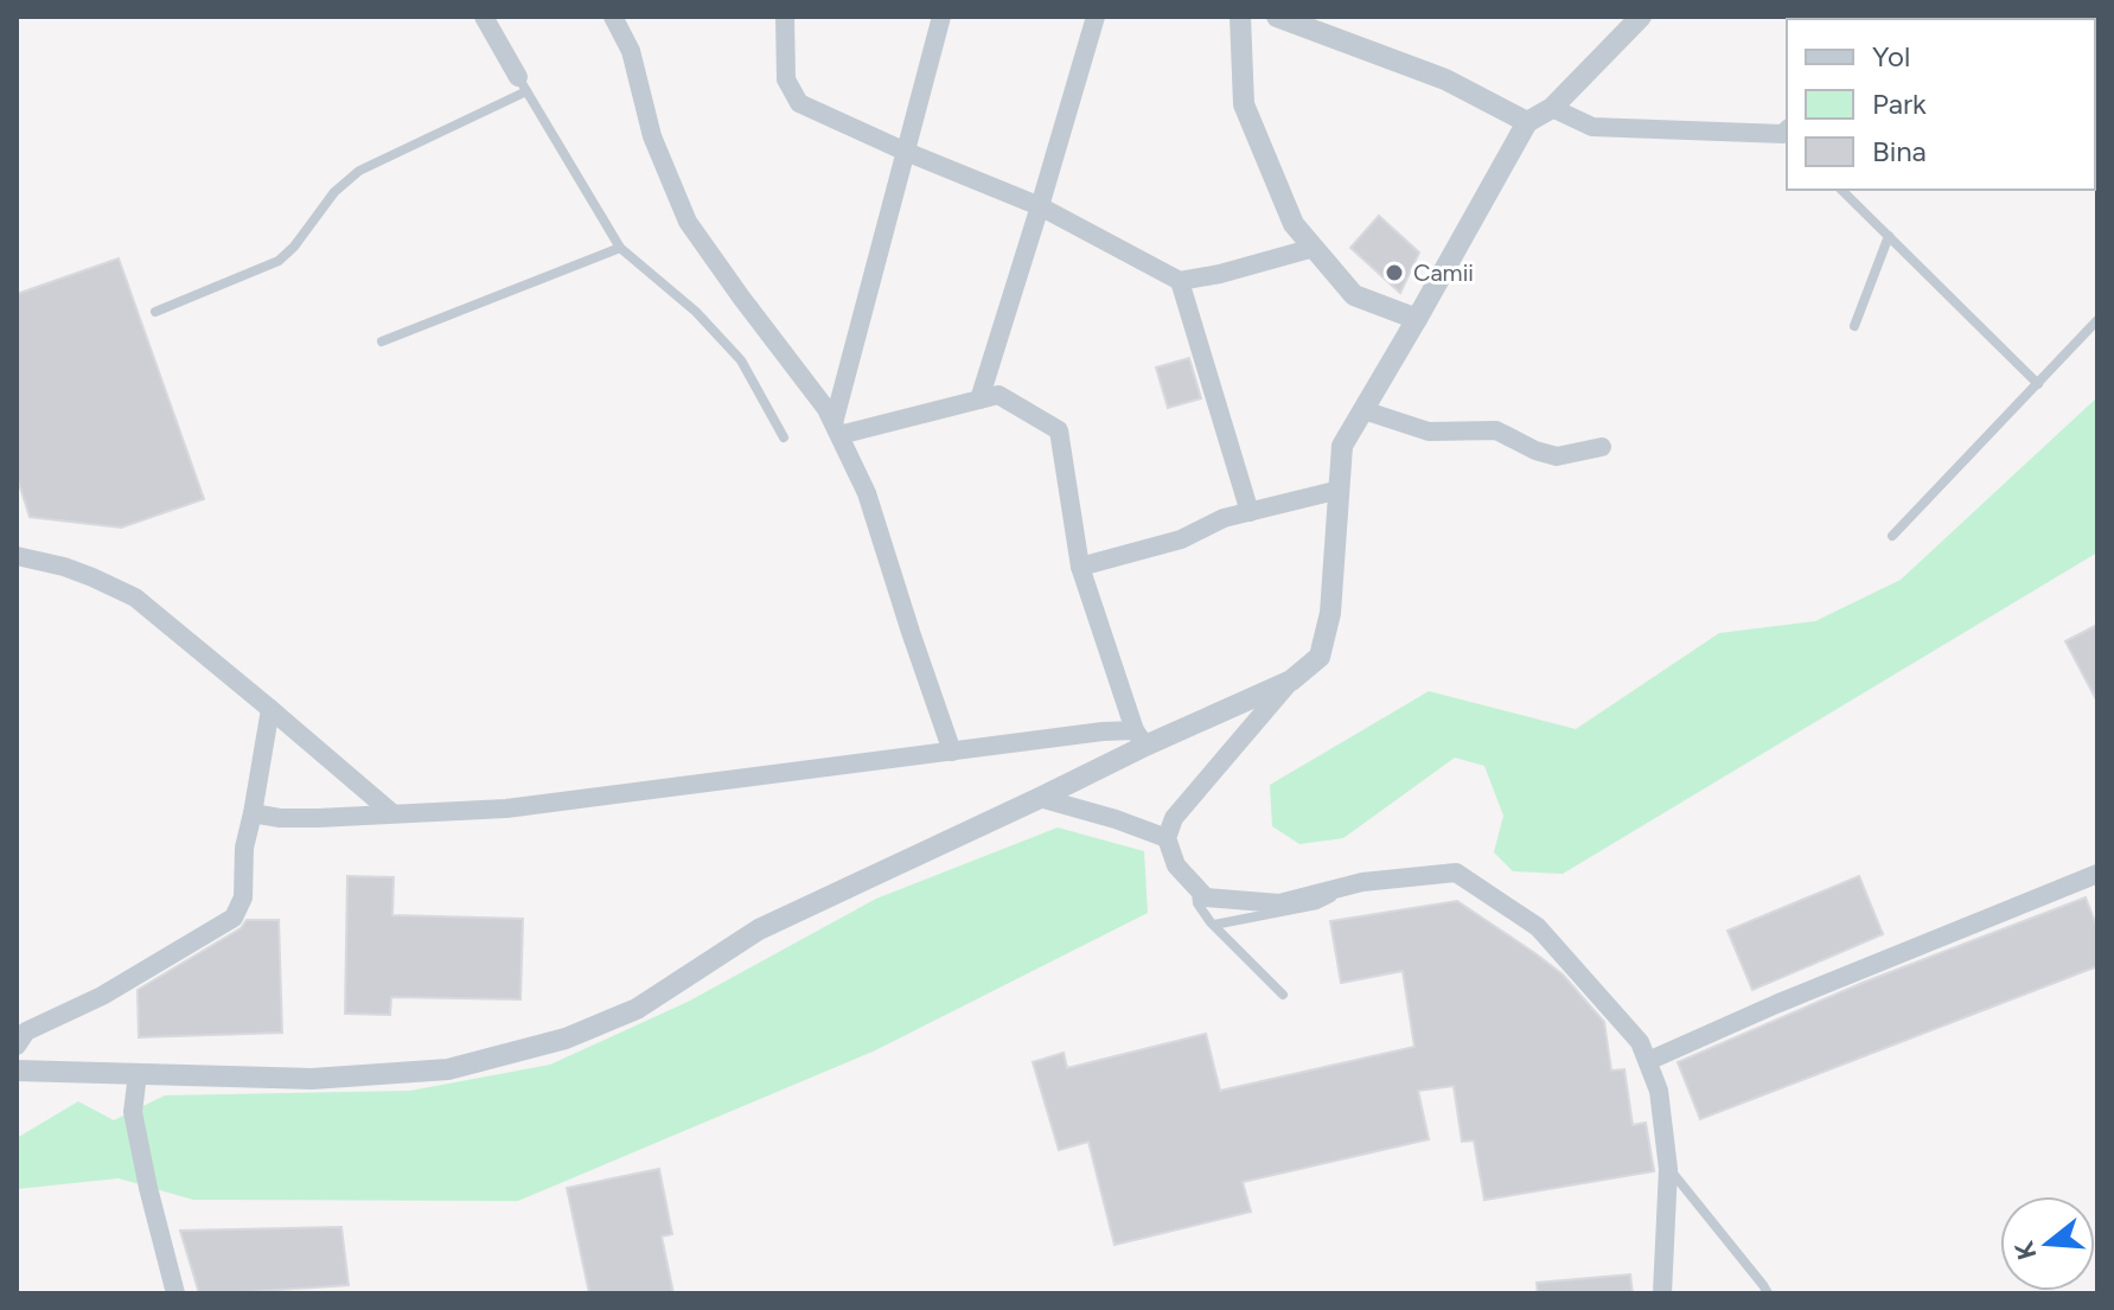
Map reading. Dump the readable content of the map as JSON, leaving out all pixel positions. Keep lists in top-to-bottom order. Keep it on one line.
{"places":["Camii"],"legend":["Yol","Park","Bina"],"north":"left"}
